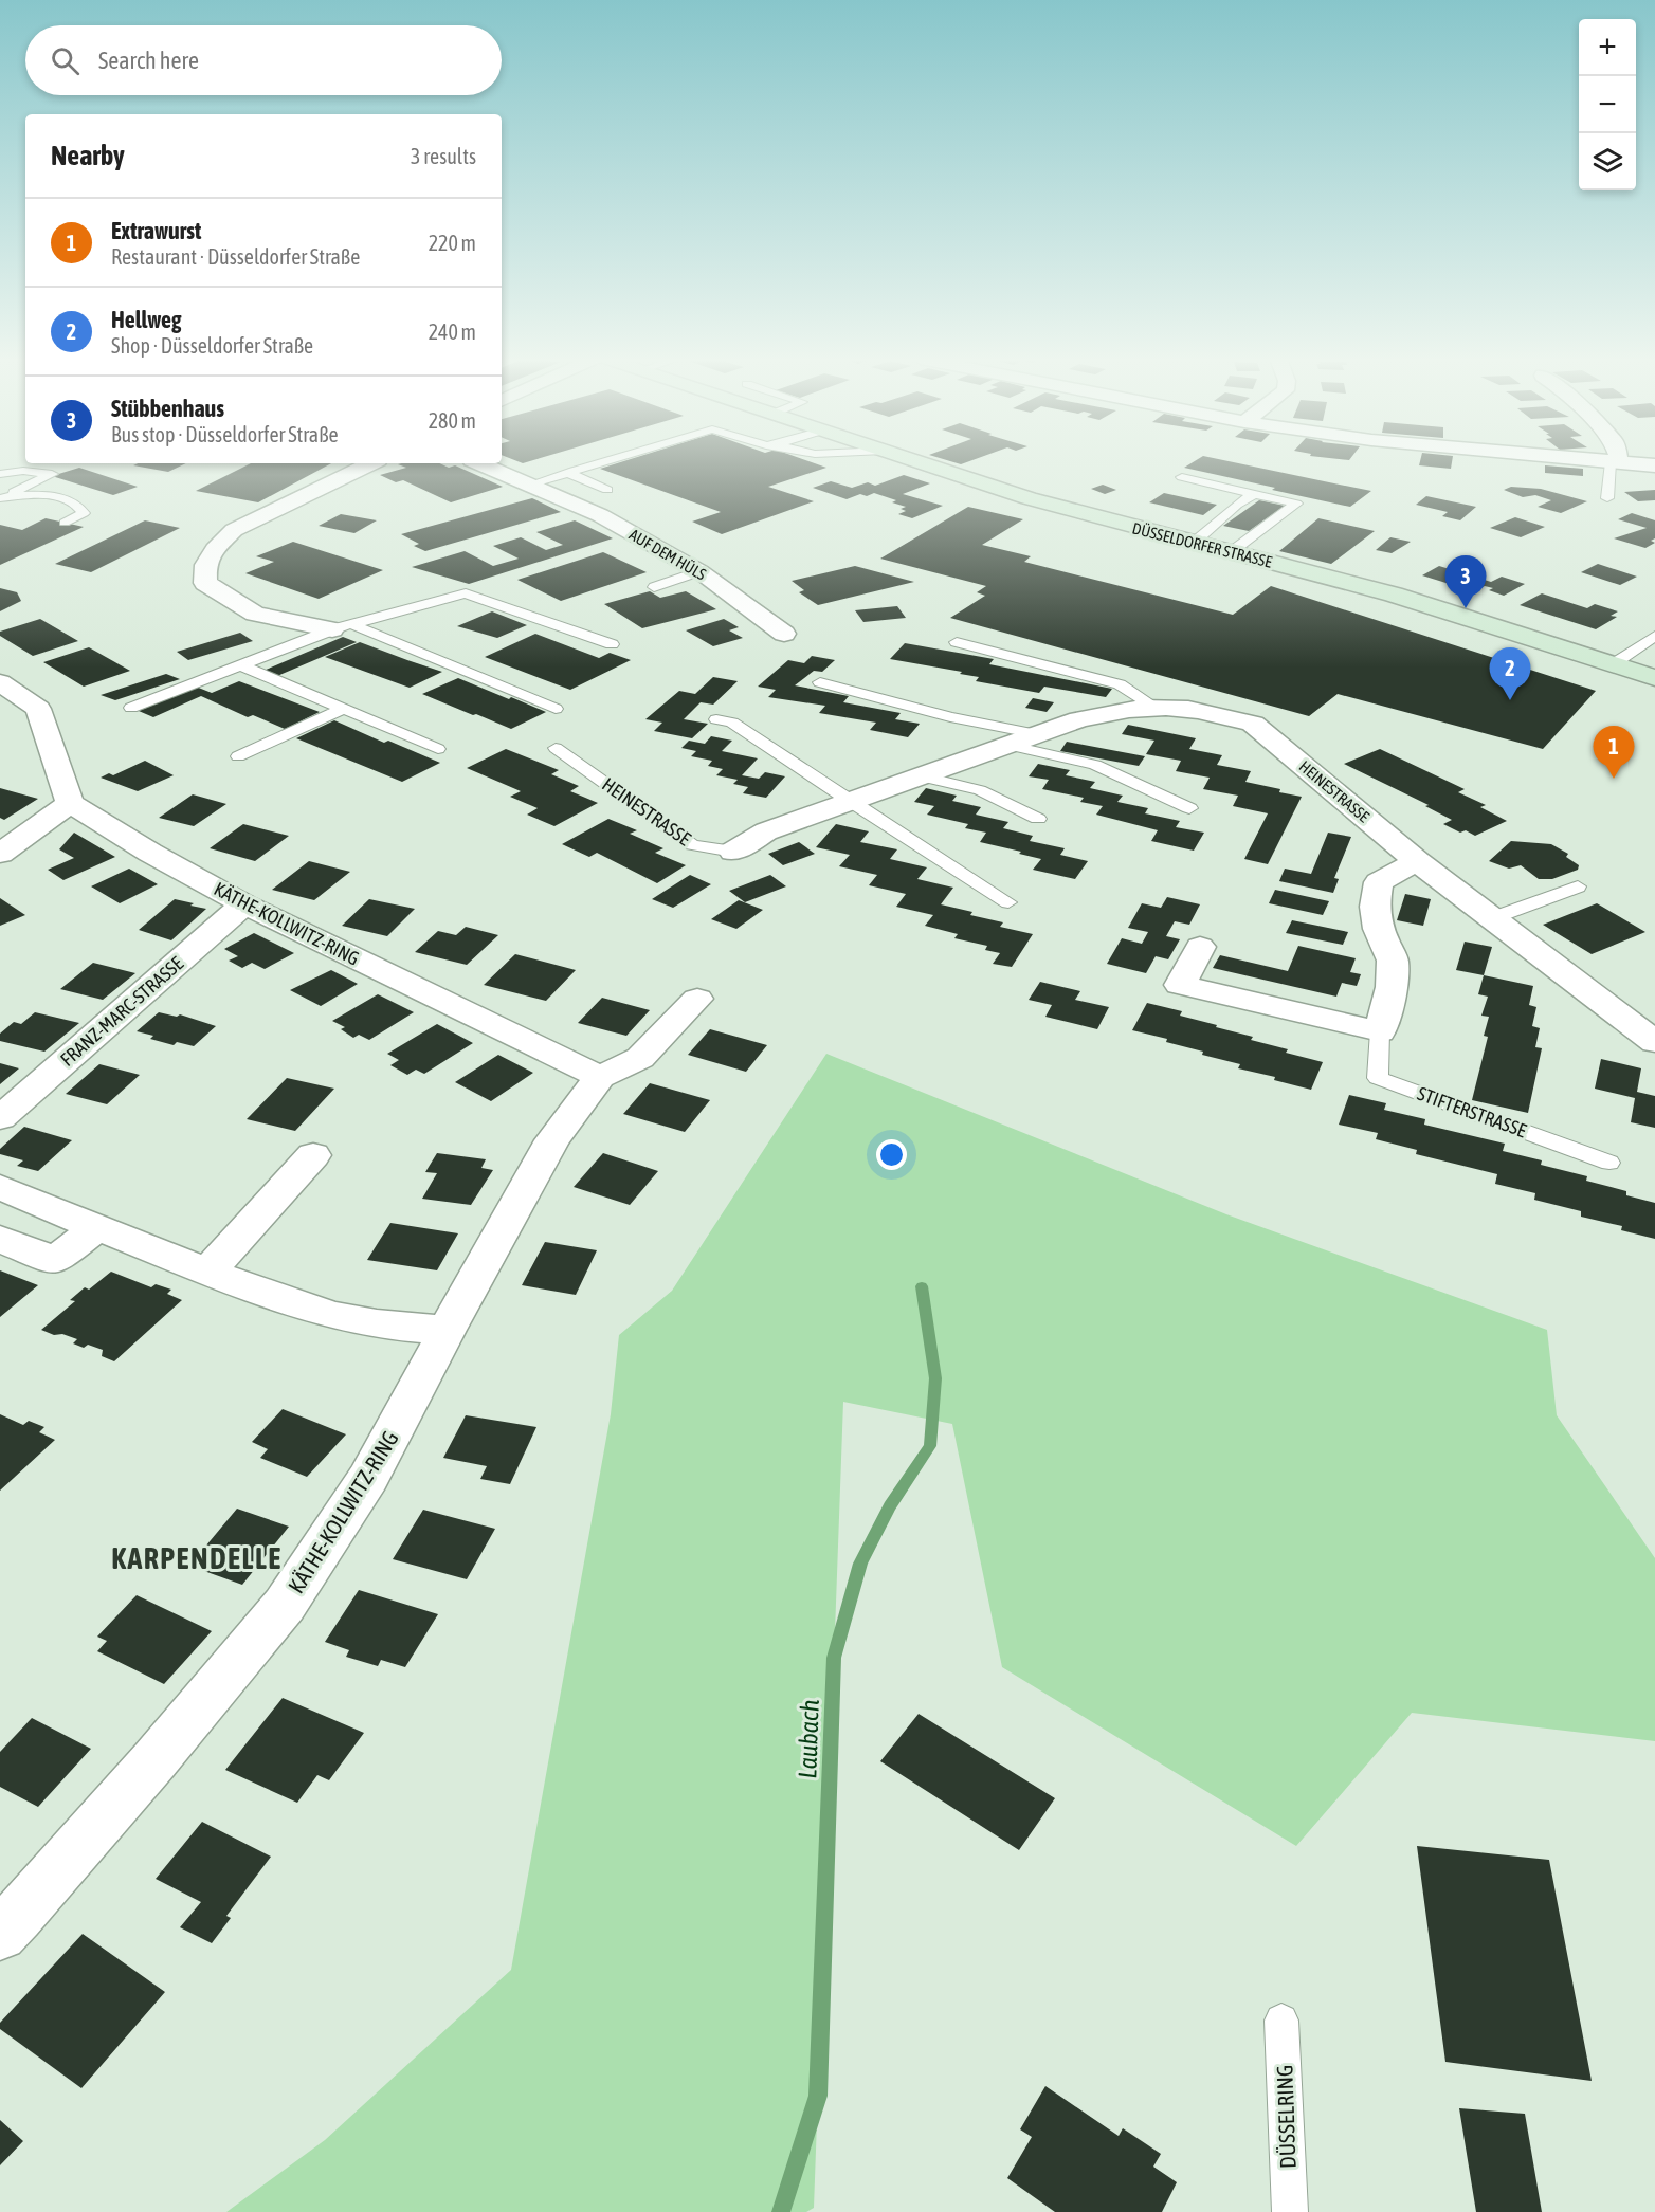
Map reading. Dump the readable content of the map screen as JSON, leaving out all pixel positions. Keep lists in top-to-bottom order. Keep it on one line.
{"streets":{"main road":["DÜSSELDORFER STRASSE"],"street":["AUF DEM HÜLS","HEINESTRASSE","KÄTHE-KOLLWITZ-RING","FRANZ-MARC-STRASSE","STIFTERSTRASSE"],"lane":["DÜSSELRING"]},"crossings":[["HEINESTRASSE","STIFTERSTRASSE"],["KÄTHE-KOLLWITZ-RING","FRANZ-MARC-STRASSE"]],"districts":["KARPENDELLE"],"water":["Laubach"],"page":{"map_buttons":["+","−"],"search":"Search here","heading":["Nearby","3 results"],"list":[{"mark":"1","name":"Extrawurst","note":"Restaurant · Düsseldorfer Straße","value":"220 m"},{"mark":"2","name":"Hellweg","note":"Shop · Düsseldorfer Straße","value":"240 m"},{"mark":"3","name":"Stübbenhaus","note":"Bus stop · Düsseldorfer Straße","value":"280 m"}],"pins":["3","2","1"]}}
